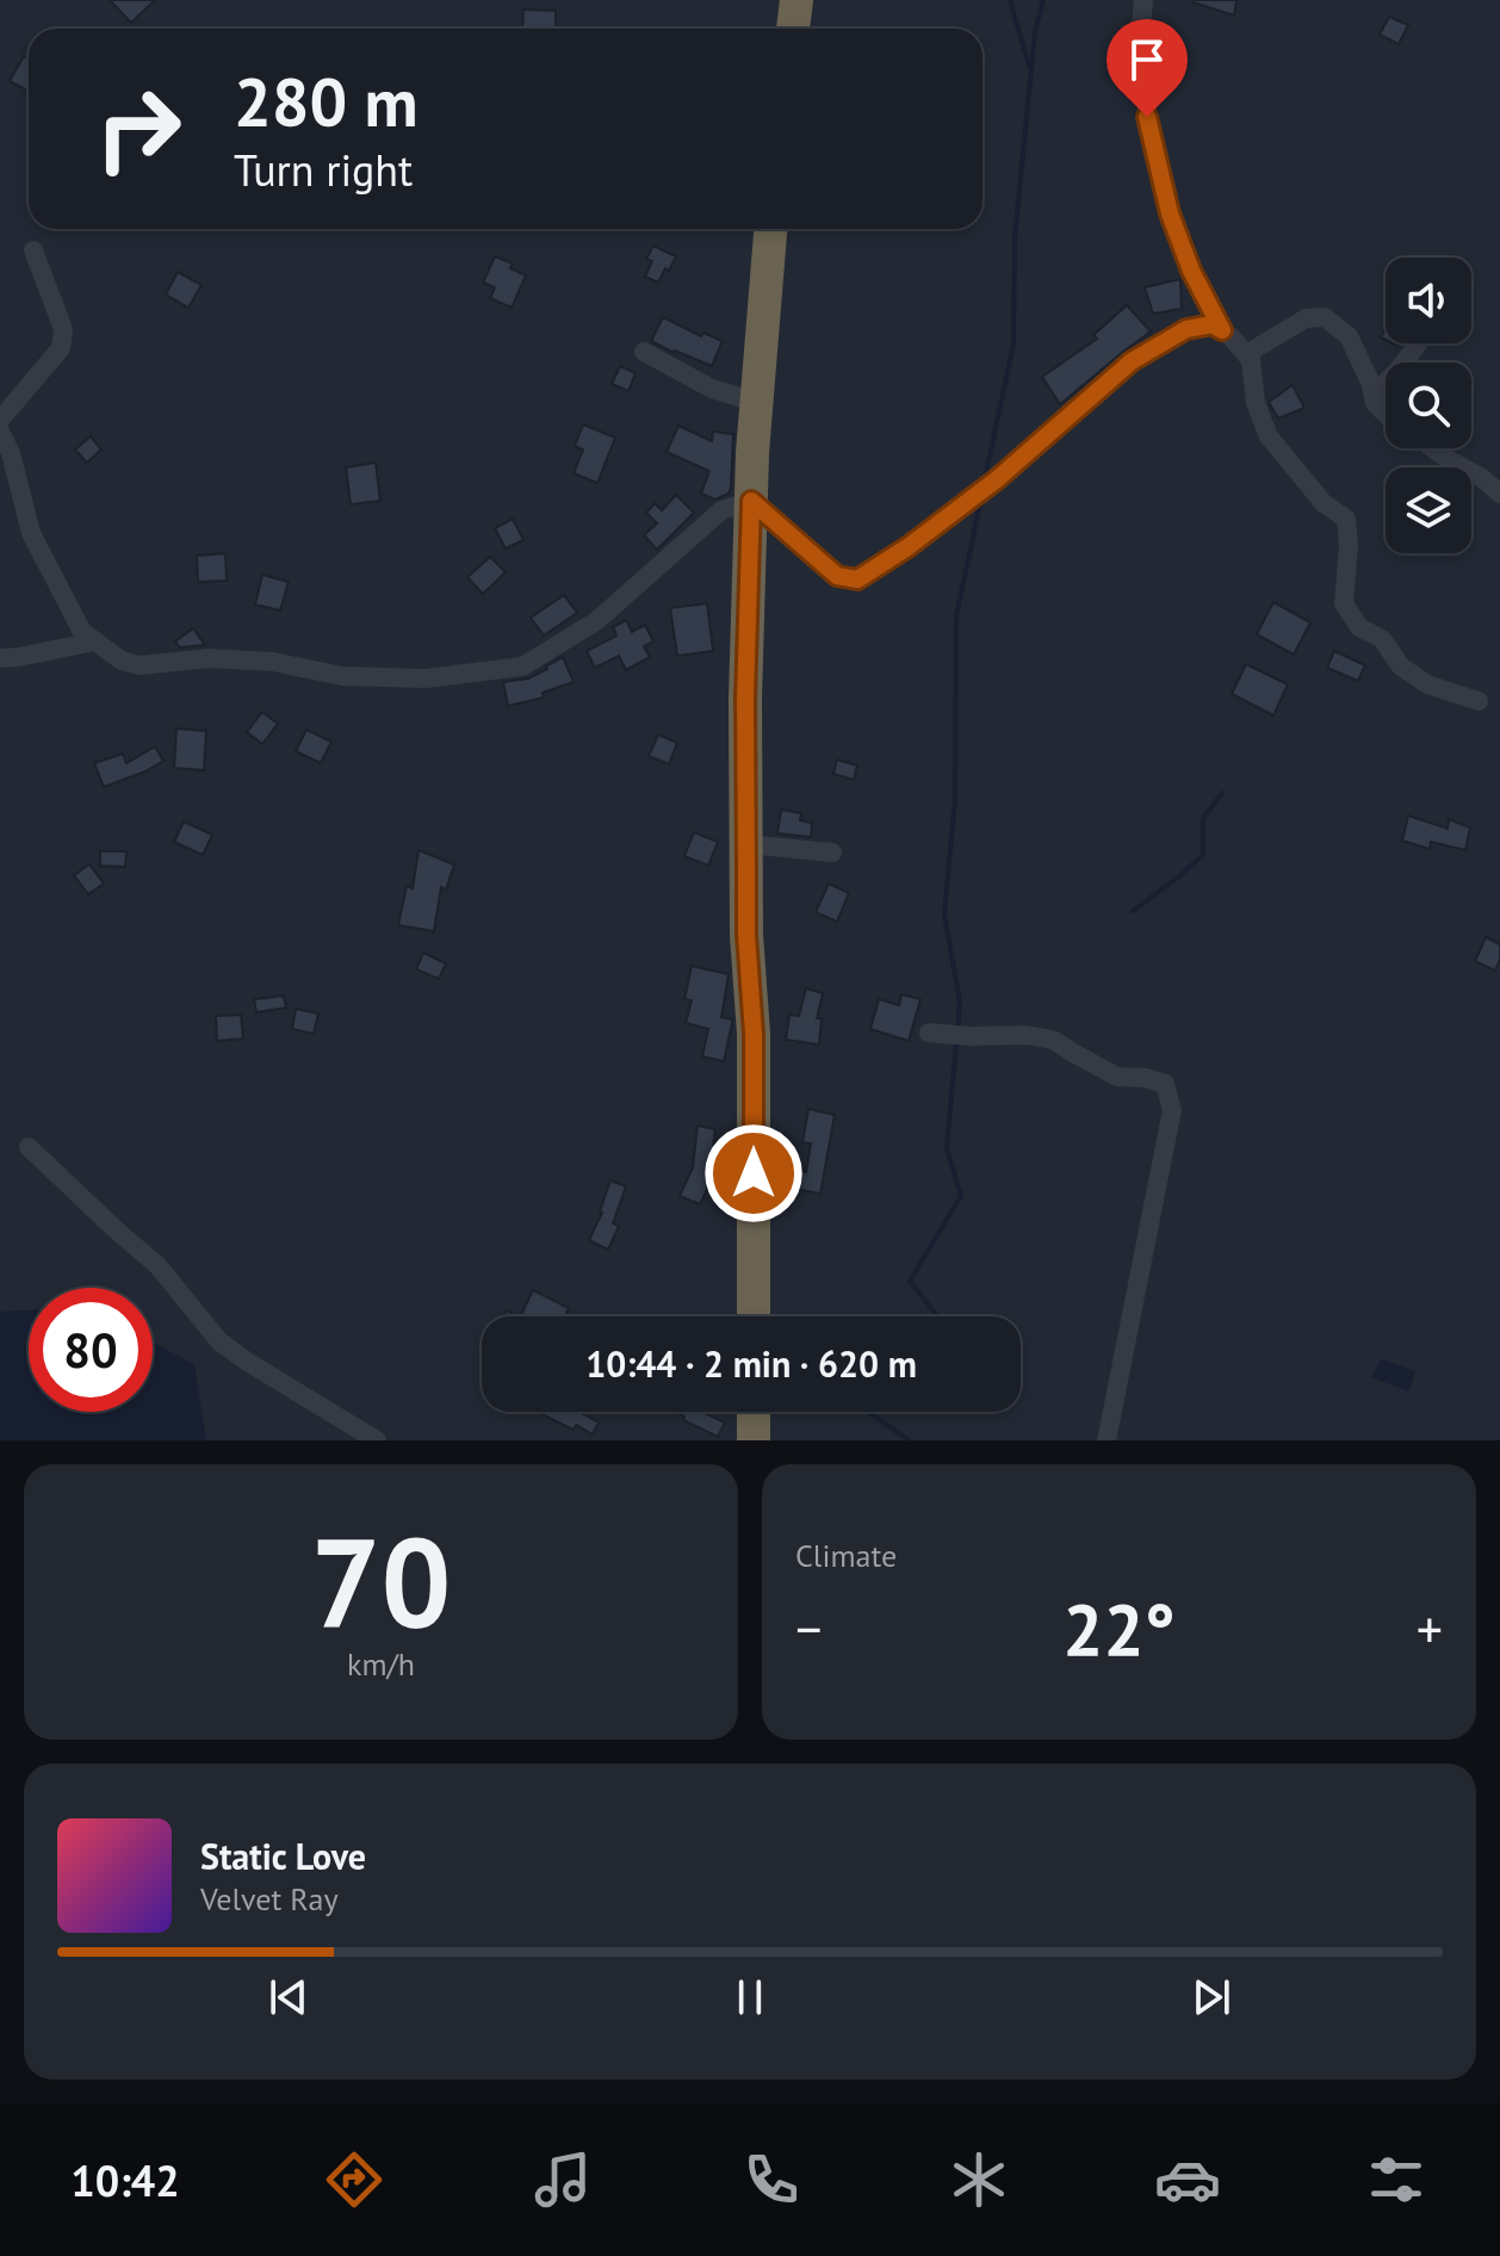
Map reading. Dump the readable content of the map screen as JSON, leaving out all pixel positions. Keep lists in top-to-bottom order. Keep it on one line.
{"page":{"turn":["280 m","Turn right"],"limit":"80","trip":"10:44 · 2 min · 620 m","tile":[["70","km/h"],"Climate"],"heat":["−","22°","+"],"song":["Static Love","Velvet Ray"],"tabs":"10:42"}}
